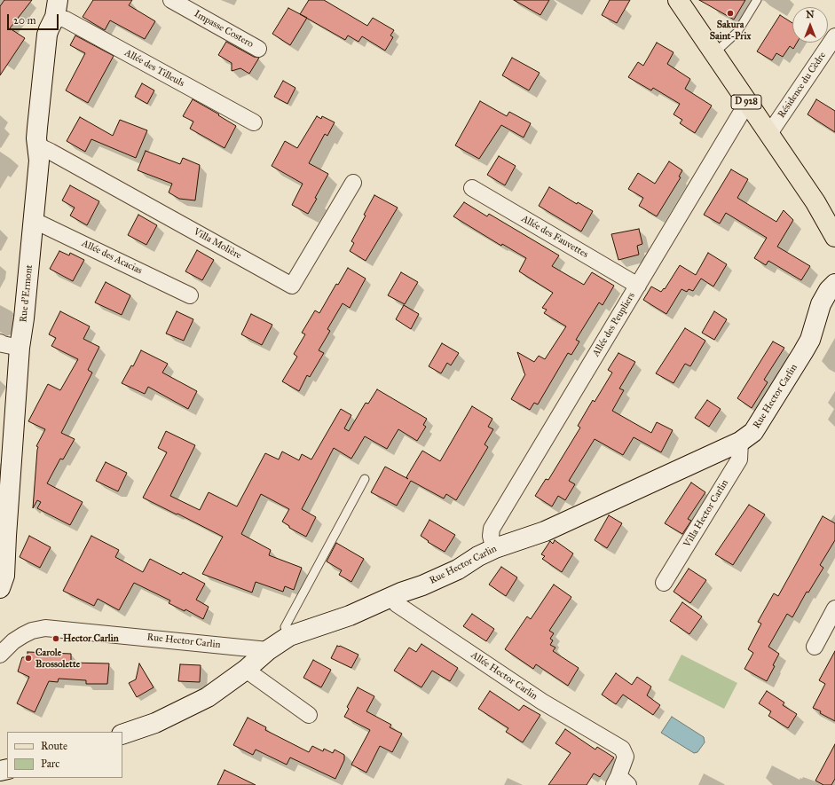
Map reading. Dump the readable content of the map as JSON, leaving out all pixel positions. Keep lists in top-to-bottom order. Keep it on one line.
{"streets":{"main road":["D 928"],"street":["Impasse Costero","Allée des Tilleuls","Résidence du Cèdre","Allée des Fauvettes","Villa Molière","Allée des Acacias","Rue d'Ermont","Allée des Peupliers","Rue Hector Carlin","Villa Hector Carlin","Allée Hector Carlin"]},"crossings":[["Allée des Tilleuls","Rue d'Ermont"],["Résidence du Cèdre","D 928"],["D 928","Allée des Peupliers"],["Allée des Fauvettes","Allée des Peupliers"],["Villa Molière","Rue d'Ermont"],["Allée des Acacias","Rue d'Ermont"],["Allée des Peupliers","Rue Hector Carlin"],["Rue Hector Carlin","Villa Hector Carlin"],["Rue Hector Carlin","Allée Hector Carlin"]],"places":["Sakura Saint-Prix","Hector Carlin","Carole Brossolette"],"legend":["Route","Parc"],"scale_bar":"20 m","north":"top"}
